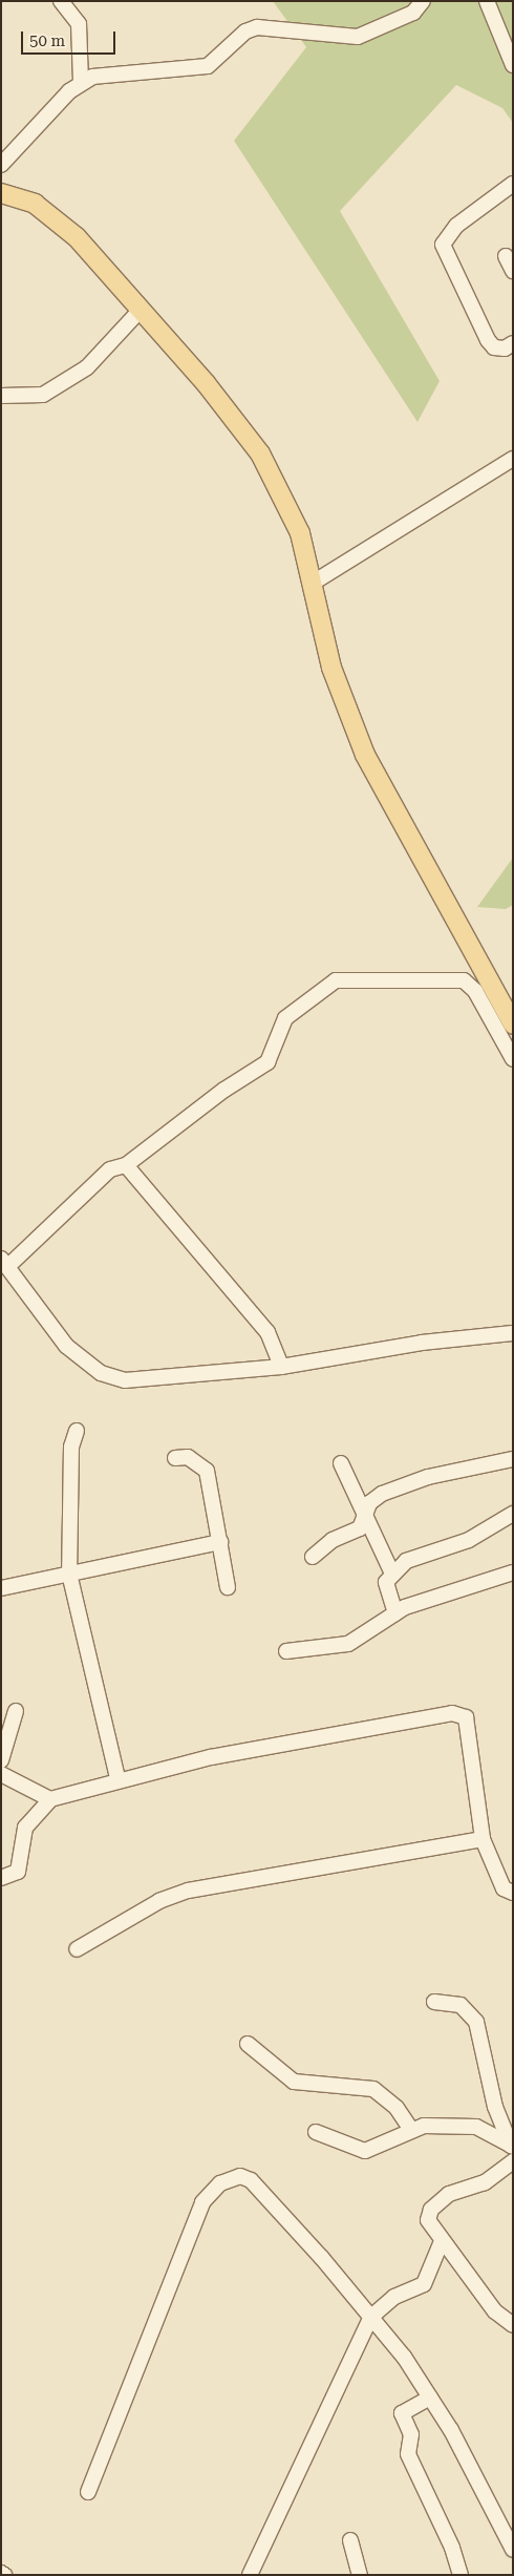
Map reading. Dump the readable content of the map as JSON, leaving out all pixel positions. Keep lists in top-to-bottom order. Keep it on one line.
{"scale_bar":"50 m"}
